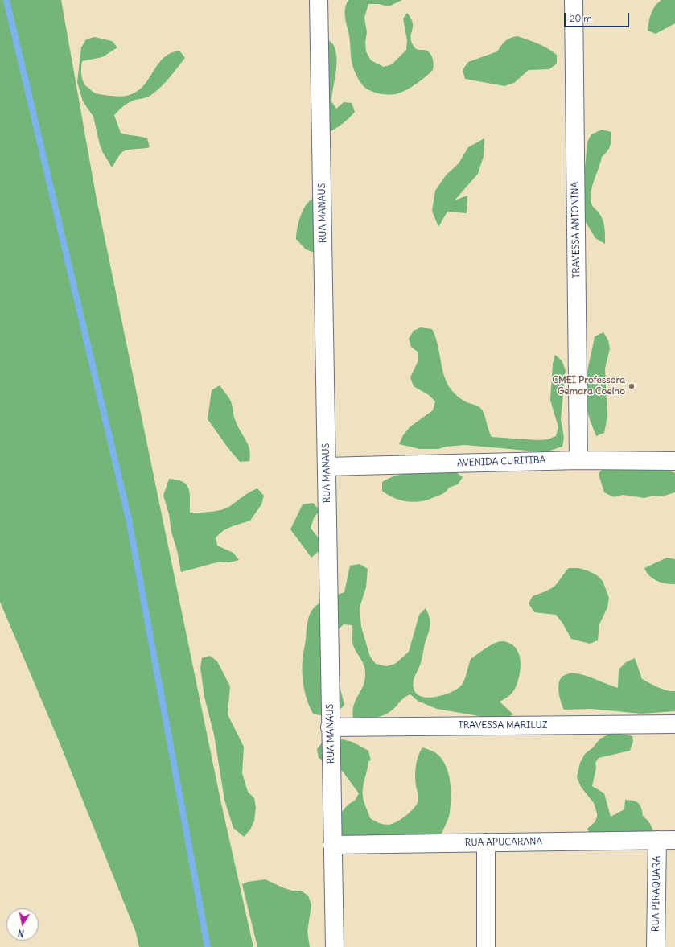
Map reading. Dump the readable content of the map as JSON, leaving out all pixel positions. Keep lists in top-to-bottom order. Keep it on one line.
{"streets":{"street":["RUA MANAUS","TRAVESSA ANTONINA","AVENIDA CURITIBA","TRAVESSA MARILUZ","RUA APUCARANA","RUA PIRAQUARA"]},"crossings":[["RUA MANAUS","AVENIDA CURITIBA"],["RUA MANAUS","TRAVESSA MARILUZ"],["RUA MANAUS","RUA APUCARANA"],["TRAVESSA ANTONINA","AVENIDA CURITIBA"],["RUA APUCARANA","RUA PIRAQUARA"]],"places":["CMEI Professora Gemara Coelho"],"scale_bar":"20 m","north":"bottom"}
